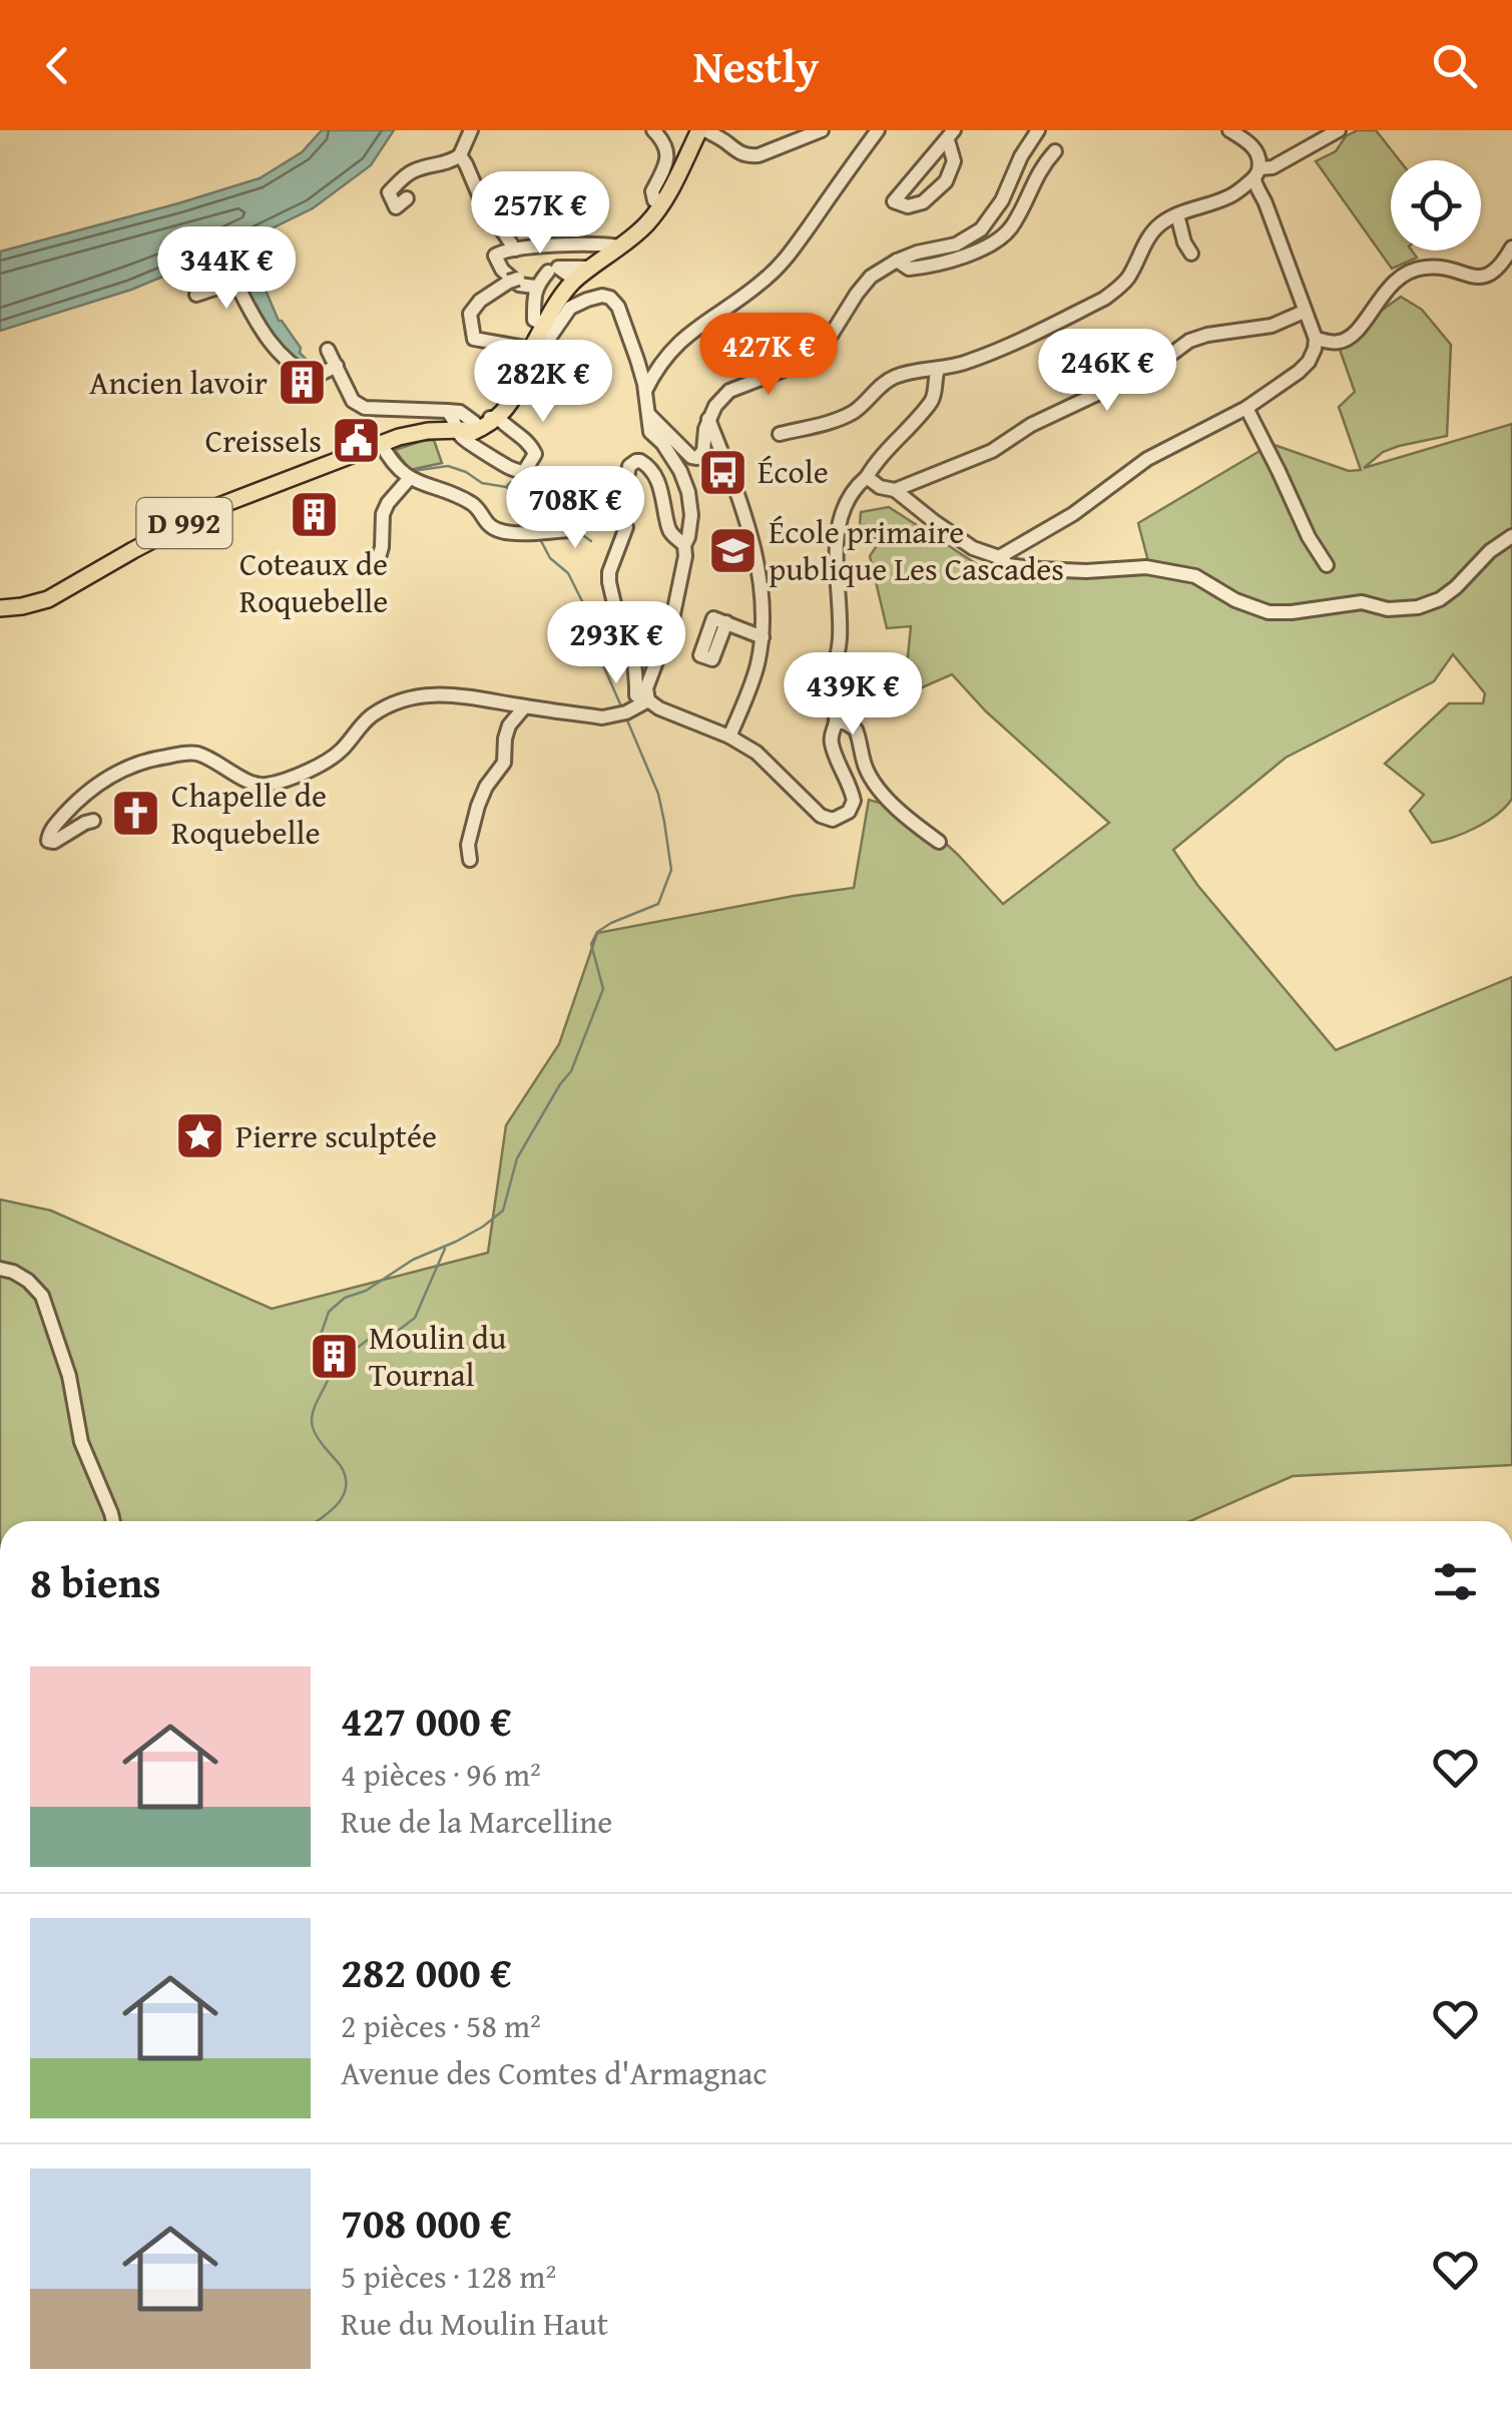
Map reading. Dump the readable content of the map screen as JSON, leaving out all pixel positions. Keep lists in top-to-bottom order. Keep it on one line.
{"streets":{"main road":["D 992"]},"places":{"building":["Ancien lavoir","Coteaux de Roquebelle","Moulin du Tournal"],"public building":["Creissels"],"bus stop":["École"],"school or university":["École primaire publique Les Cascades"],"church":["Chapelle de Roquebelle"],"place":["Pierre sculptée"]},"page":{"header":"Nestly","price":["257K €","344K €","427K €","246K €","282K €","708K €","293K €","439K €"],"heading":"8 biens","list":[{"name":"427 000 €","note":"4 pièces · 96 m² · Rue de la Marcelline"},{"name":"282 000 €","note":"2 pièces · 58 m² · Avenue des Comtes d'Armagnac"},{"name":"708 000 €","note":"5 pièces · 128 m² · Rue du Moulin Haut"}]}}
